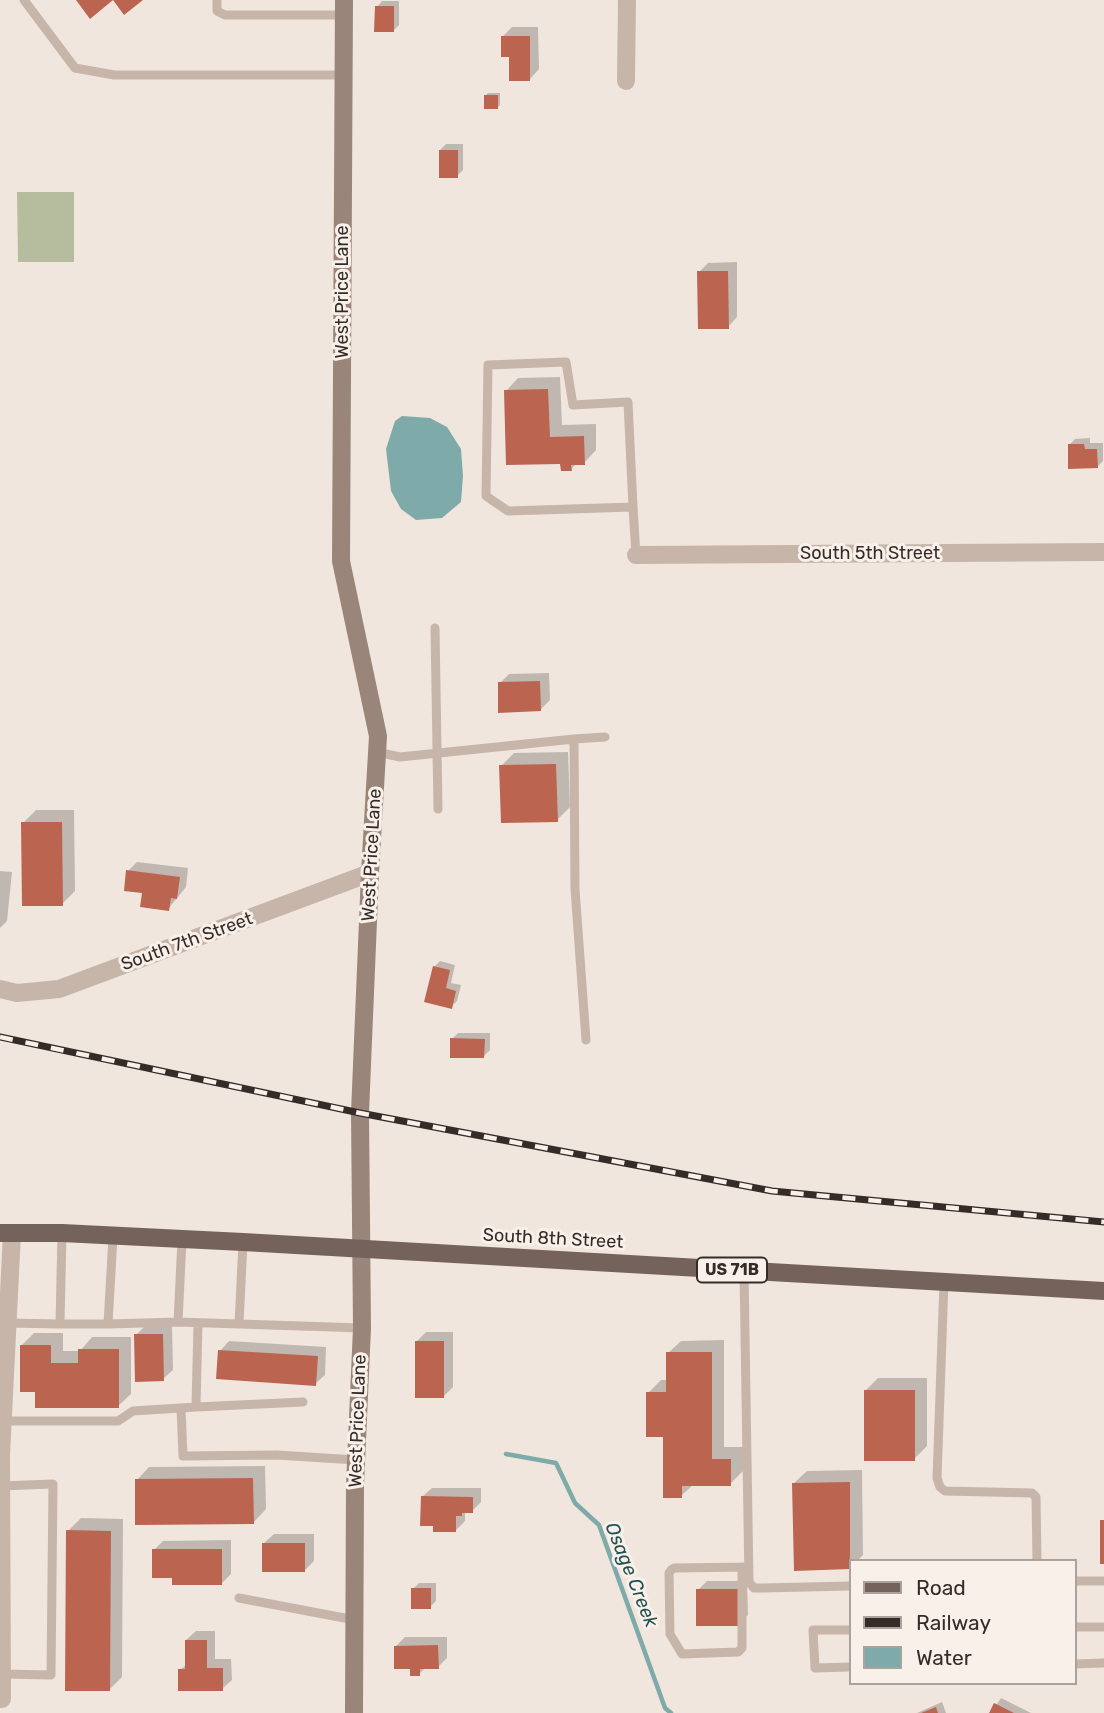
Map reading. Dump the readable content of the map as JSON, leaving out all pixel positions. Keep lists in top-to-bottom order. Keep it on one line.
{"streets":{"main road":["South 8th Street","US 71B"],"street":["West Price Lane","South 5th Street","South 7th Street"]},"crossings":[["West Price Lane","South 7th Street"],["West Price Lane","South 8th Street"]],"water":["Osage Creek"],"legend":["Road","Railway","Water"]}
